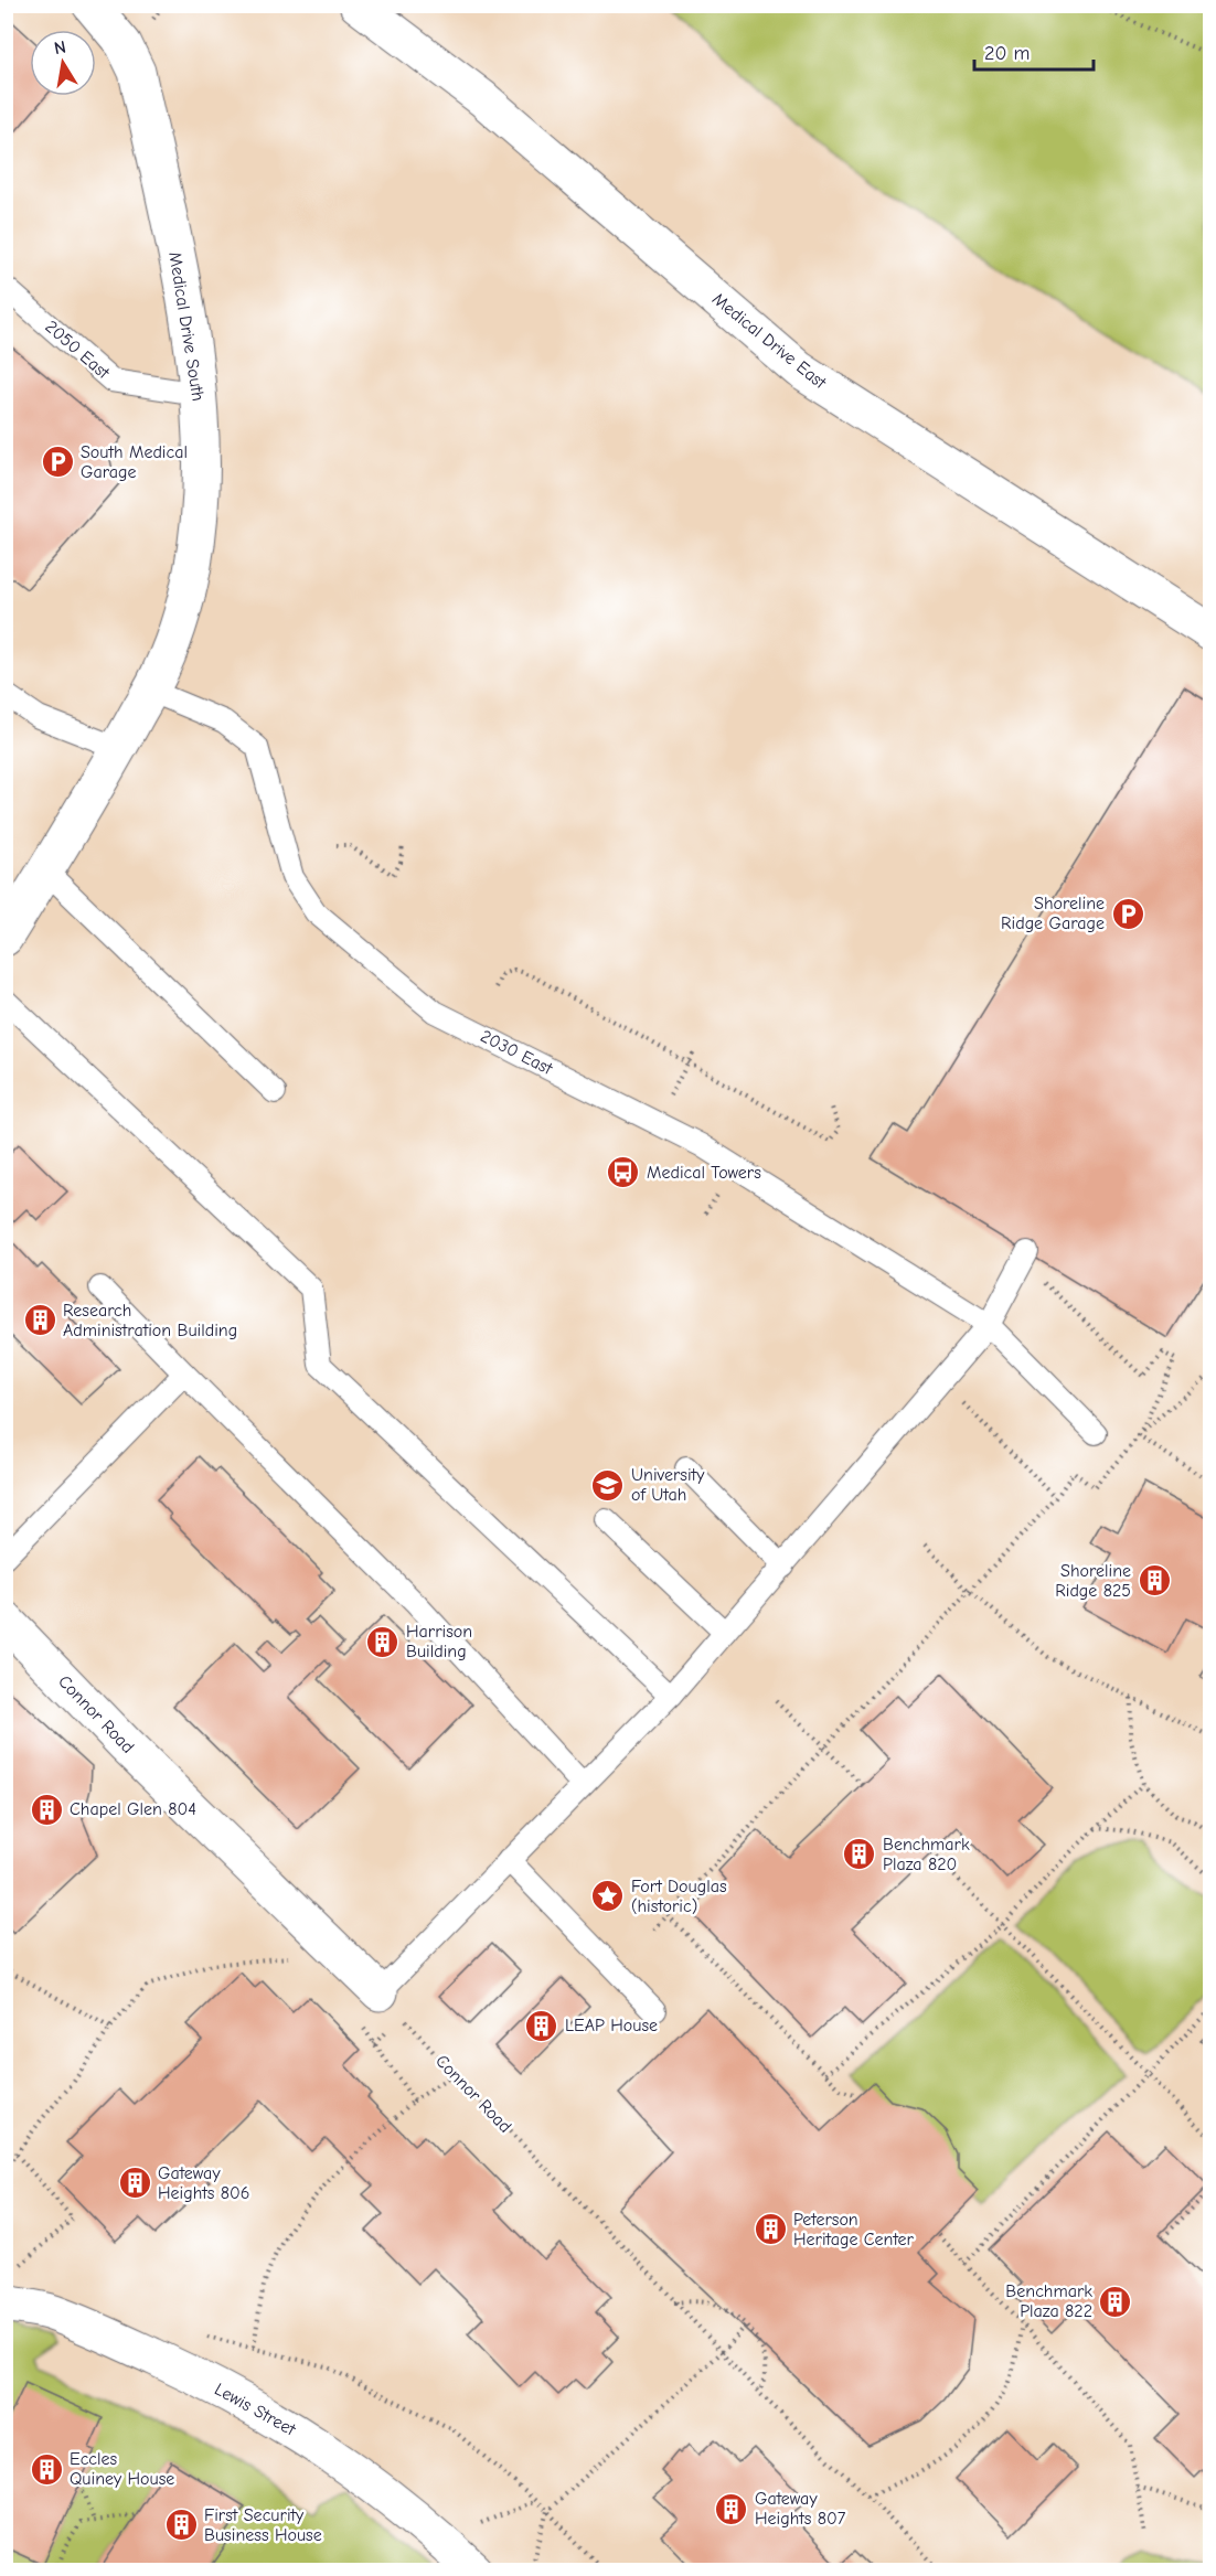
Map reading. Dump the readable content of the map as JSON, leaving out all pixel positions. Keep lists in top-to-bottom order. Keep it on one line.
{"streets":{"street":["Medical Drive South","Medical Drive East","Connor Road","Lewis Street"],"lane":["2050 East","2030 East"]},"crossings":[["Medical Drive South","2050 East"],["Medical Drive South","2030 East"]],"places":{"parking":["South Medical Garage","Shoreline Ridge Garage"],"bus stop":["Medical Towers"],"building":["Research Administration Building","Shoreline Ridge 825","Harrison Building","Chapel Glen 804","Benchmark Plaza 820","LEAP House","Gateway Heights 806","Peterson Heritage Center","Benchmark Plaza 822","Eccles Quiney House","Gateway Heights 807","First Security Business House"],"school or university":["University of Utah"],"place":["Fort Douglas (historic)"]},"scale_bar":"20 m","north":"top"}
